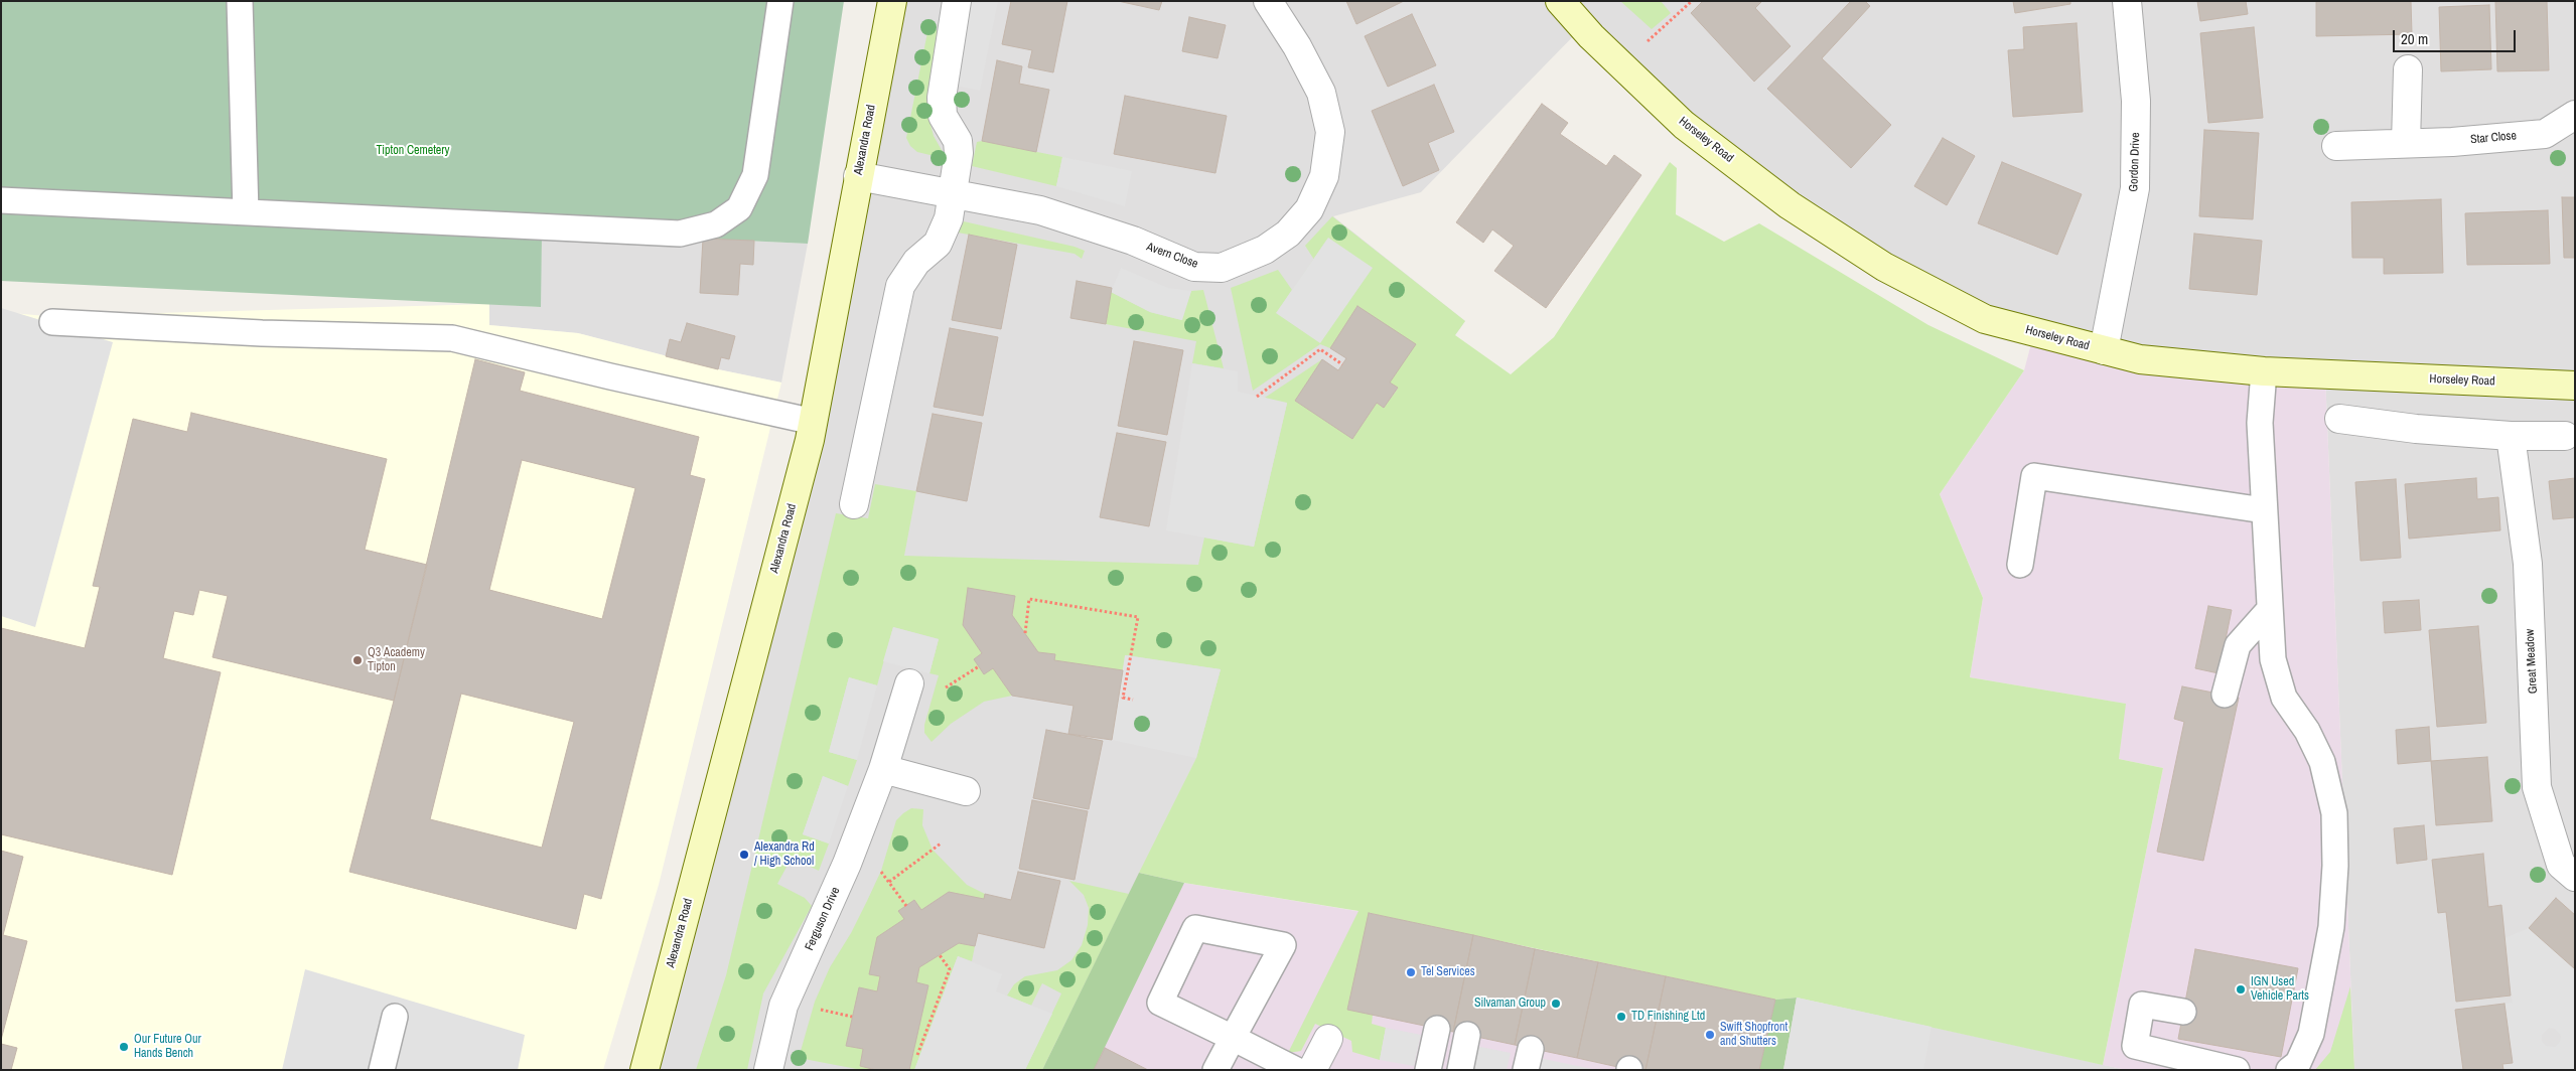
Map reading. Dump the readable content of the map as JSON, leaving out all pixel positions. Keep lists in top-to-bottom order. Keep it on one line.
{"streets":{"street":["Star Close","Alexandra Road","Horseley Road","Gordon Drive","Avern Close","Great Meadow","Ferguson Drive"]},"crossings":[["Alexandra Road","Avern Close"],["Horseley Road","Gordon Drive"]],"parks":["Tipton Cemetery"],"places":["Q3 Academy Tipton","Alexandra Rd / High School","Tel Services","IGN Used Vehicle Parts","Silvaman Group","TD Finishing Ltd","Swift Shopfront and Shutters","Our Future Our Hands Bench"],"scale_bar":"20 m"}
